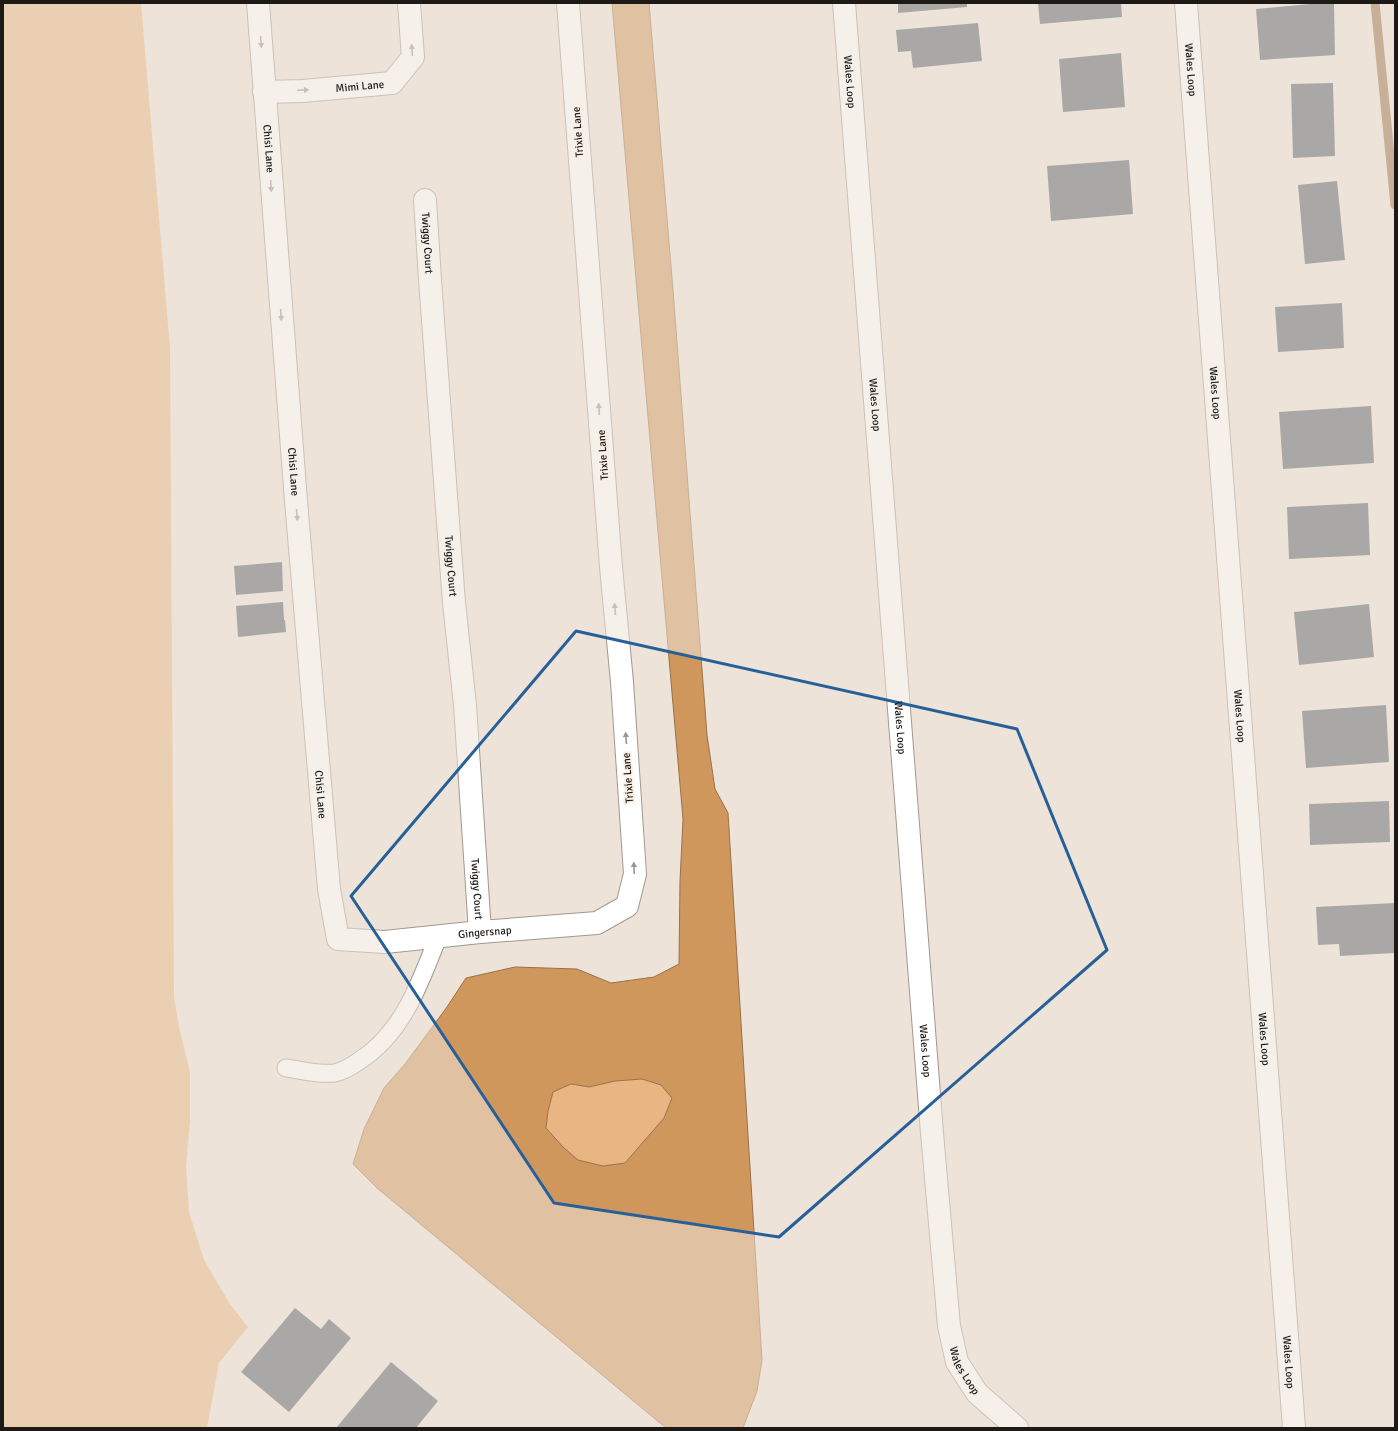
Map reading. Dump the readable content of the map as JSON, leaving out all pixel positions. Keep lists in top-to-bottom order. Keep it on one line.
{"streets":{"street":["Wales Loop","Mimi Lane","Trixie Lane","Chisi Lane","Twiggy Court","Gingersnap"]},"crossings":[["Mimi Lane","Chisi Lane"],["Trixie Lane","Gingersnap"],["Chisi Lane","Gingersnap"],["Twiggy Court","Gingersnap"]],"one_way":["Trixie Lane","Chisi Lane"]}
